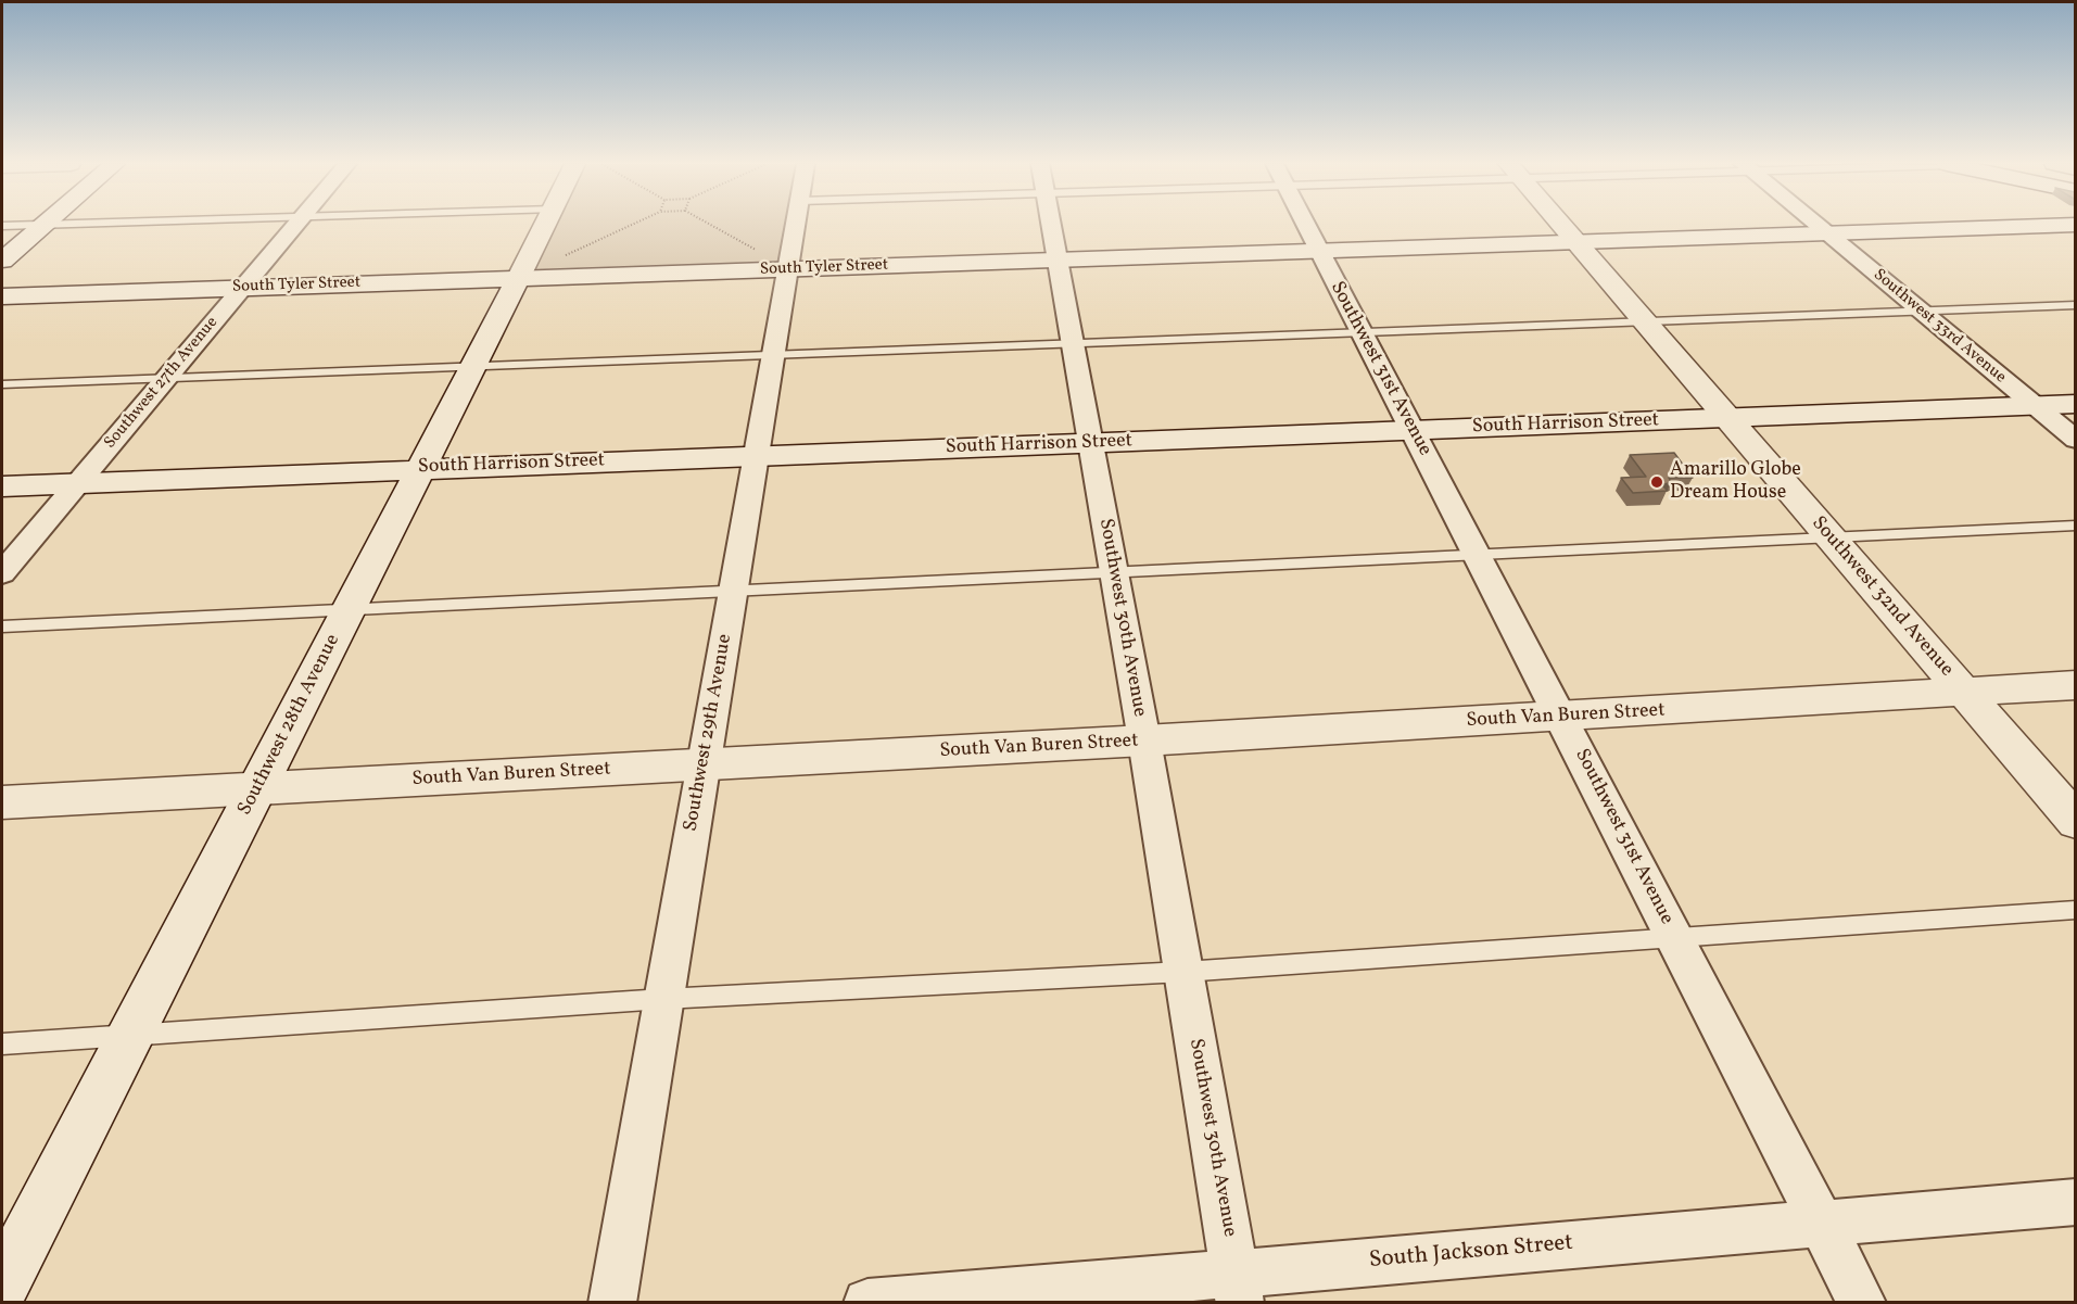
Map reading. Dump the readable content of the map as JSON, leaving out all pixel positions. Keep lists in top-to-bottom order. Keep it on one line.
{"streets":{"main road":["South Tyler Street","South Harrison Street","Southwest 32nd Avenue","South Van Buren Street","Southwest 28th Avenue"],"street":["Southwest 33rd Avenue","Southwest 31st Avenue","Southwest 27th Avenue","Southwest 30th Avenue","Southwest 29th Avenue","South Jackson Street"]},"crossings":[["South Tyler Street","Southwest 33rd Avenue"],["South Tyler Street","Southwest 31st Avenue"],["South Tyler Street","Southwest 27th Avenue"],["South Tyler Street","Southwest 32nd Avenue"],["South Tyler Street","Southwest 30th Avenue"],["South Tyler Street","Southwest 28th Avenue"],["South Tyler Street","Southwest 29th Avenue"],["Southwest 33rd Avenue","South Harrison Street"],["Southwest 31st Avenue","South Harrison Street"],["Southwest 31st Avenue","South Van Buren Street"],["Southwest 31st Avenue","South Jackson Street"],["Southwest 27th Avenue","South Harrison Street"],["South Harrison Street","Southwest 32nd Avenue"],["South Harrison Street","Southwest 30th Avenue"],["South Harrison Street","Southwest 28th Avenue"],["South Harrison Street","Southwest 29th Avenue"],["Southwest 32nd Avenue","South Van Buren Street"],["Southwest 30th Avenue","South Van Buren Street"],["Southwest 30th Avenue","South Jackson Street"],["South Van Buren Street","Southwest 28th Avenue"],["South Van Buren Street","Southwest 29th Avenue"]],"places":["Amarillo Globe Dream House"]}
